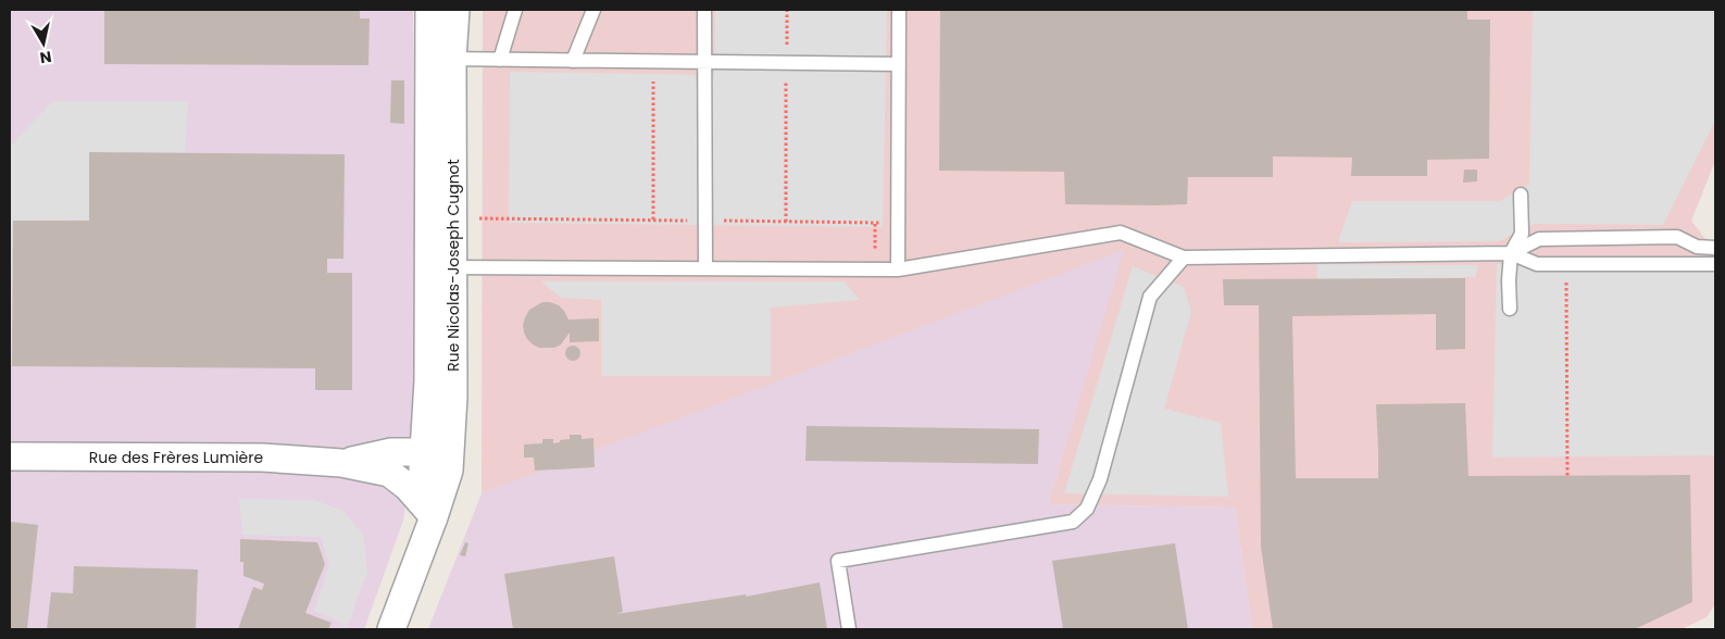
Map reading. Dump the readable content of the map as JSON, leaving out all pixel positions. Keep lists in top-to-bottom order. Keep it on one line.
{"streets":{"street":["Rue Nicolas-Joseph Cugnot","Rue des Frères Lumière"]},"crossings":[["Rue Nicolas-Joseph Cugnot","Rue des Frères Lumière"]],"north":"bottom"}
